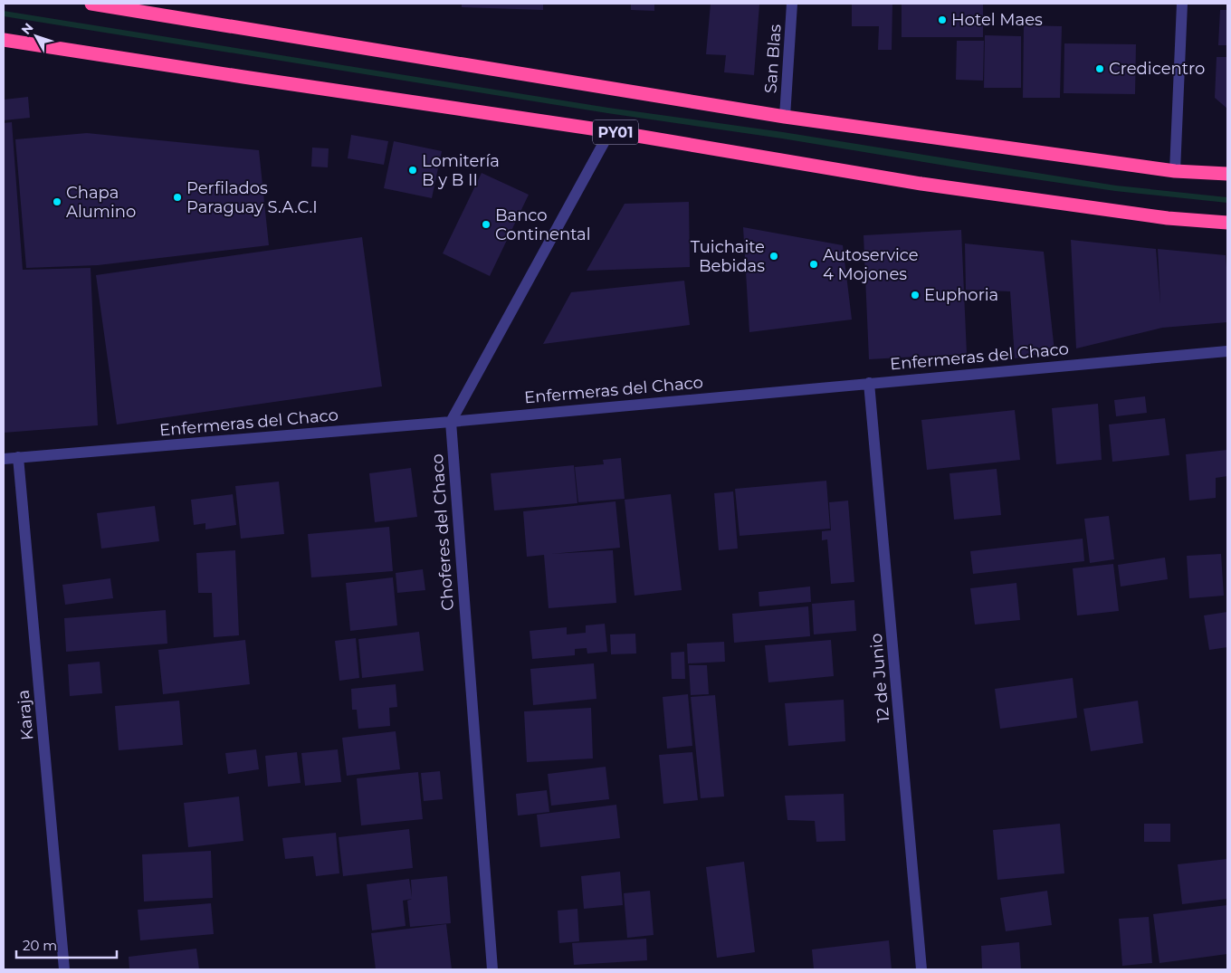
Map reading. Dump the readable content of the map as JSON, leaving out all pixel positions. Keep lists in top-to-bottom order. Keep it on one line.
{"streets":{"highway":["PY01"],"street":["San Blas","Enfermeras del Chaco","Choferes del Chaco","12 de Junio","Karaja"]},"crossings":[["Enfermeras del Chaco","Choferes del Chaco"],["Enfermeras del Chaco","12 de Junio"],["Enfermeras del Chaco","Karaja"]],"places":["Hotel Maes","Credicentro","Lomitería B y B II","Perfilados Paraguay S.A.C.I","Chapa Alumino","Banco Continental","Tuichaite Bebidas","Autoservice 4 Mojones","Euphoria"],"scale_bar":"20 m","north":"top left"}
